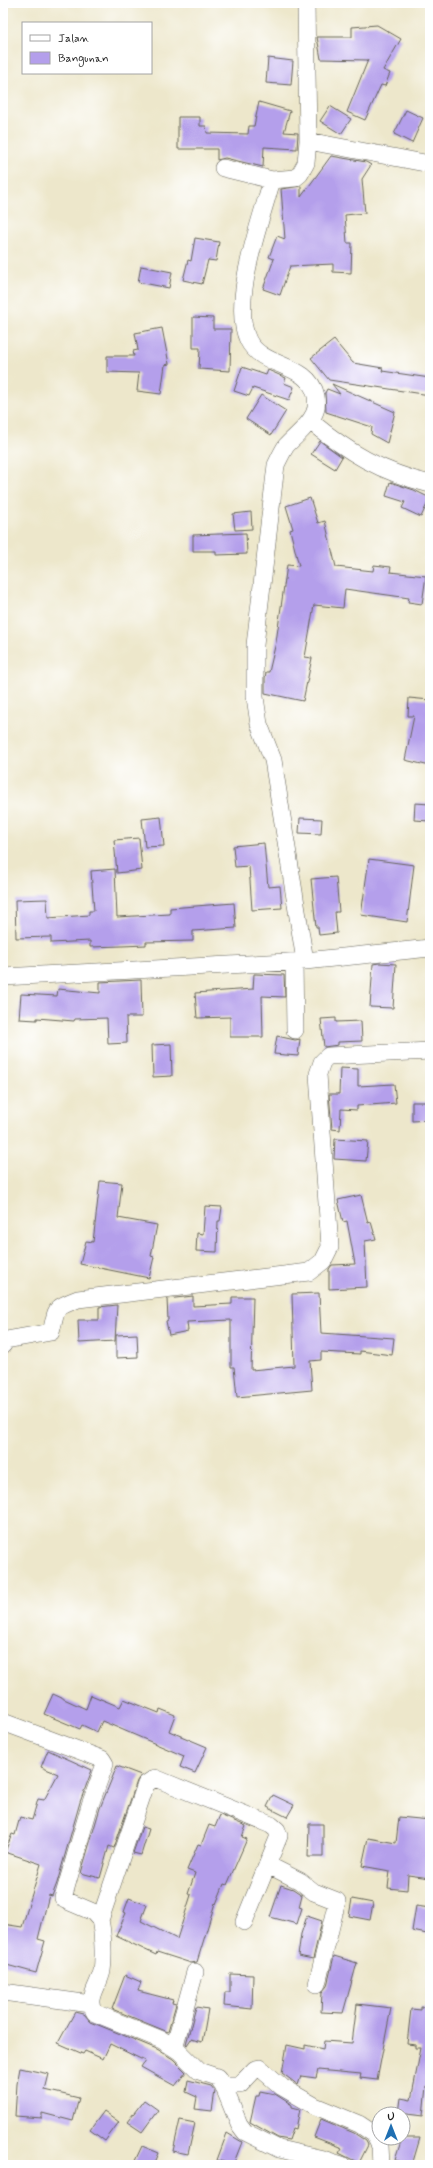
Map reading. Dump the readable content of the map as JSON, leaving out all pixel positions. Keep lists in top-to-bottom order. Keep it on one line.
{"legend":["Jalan","Bangunan"],"north":"top"}
